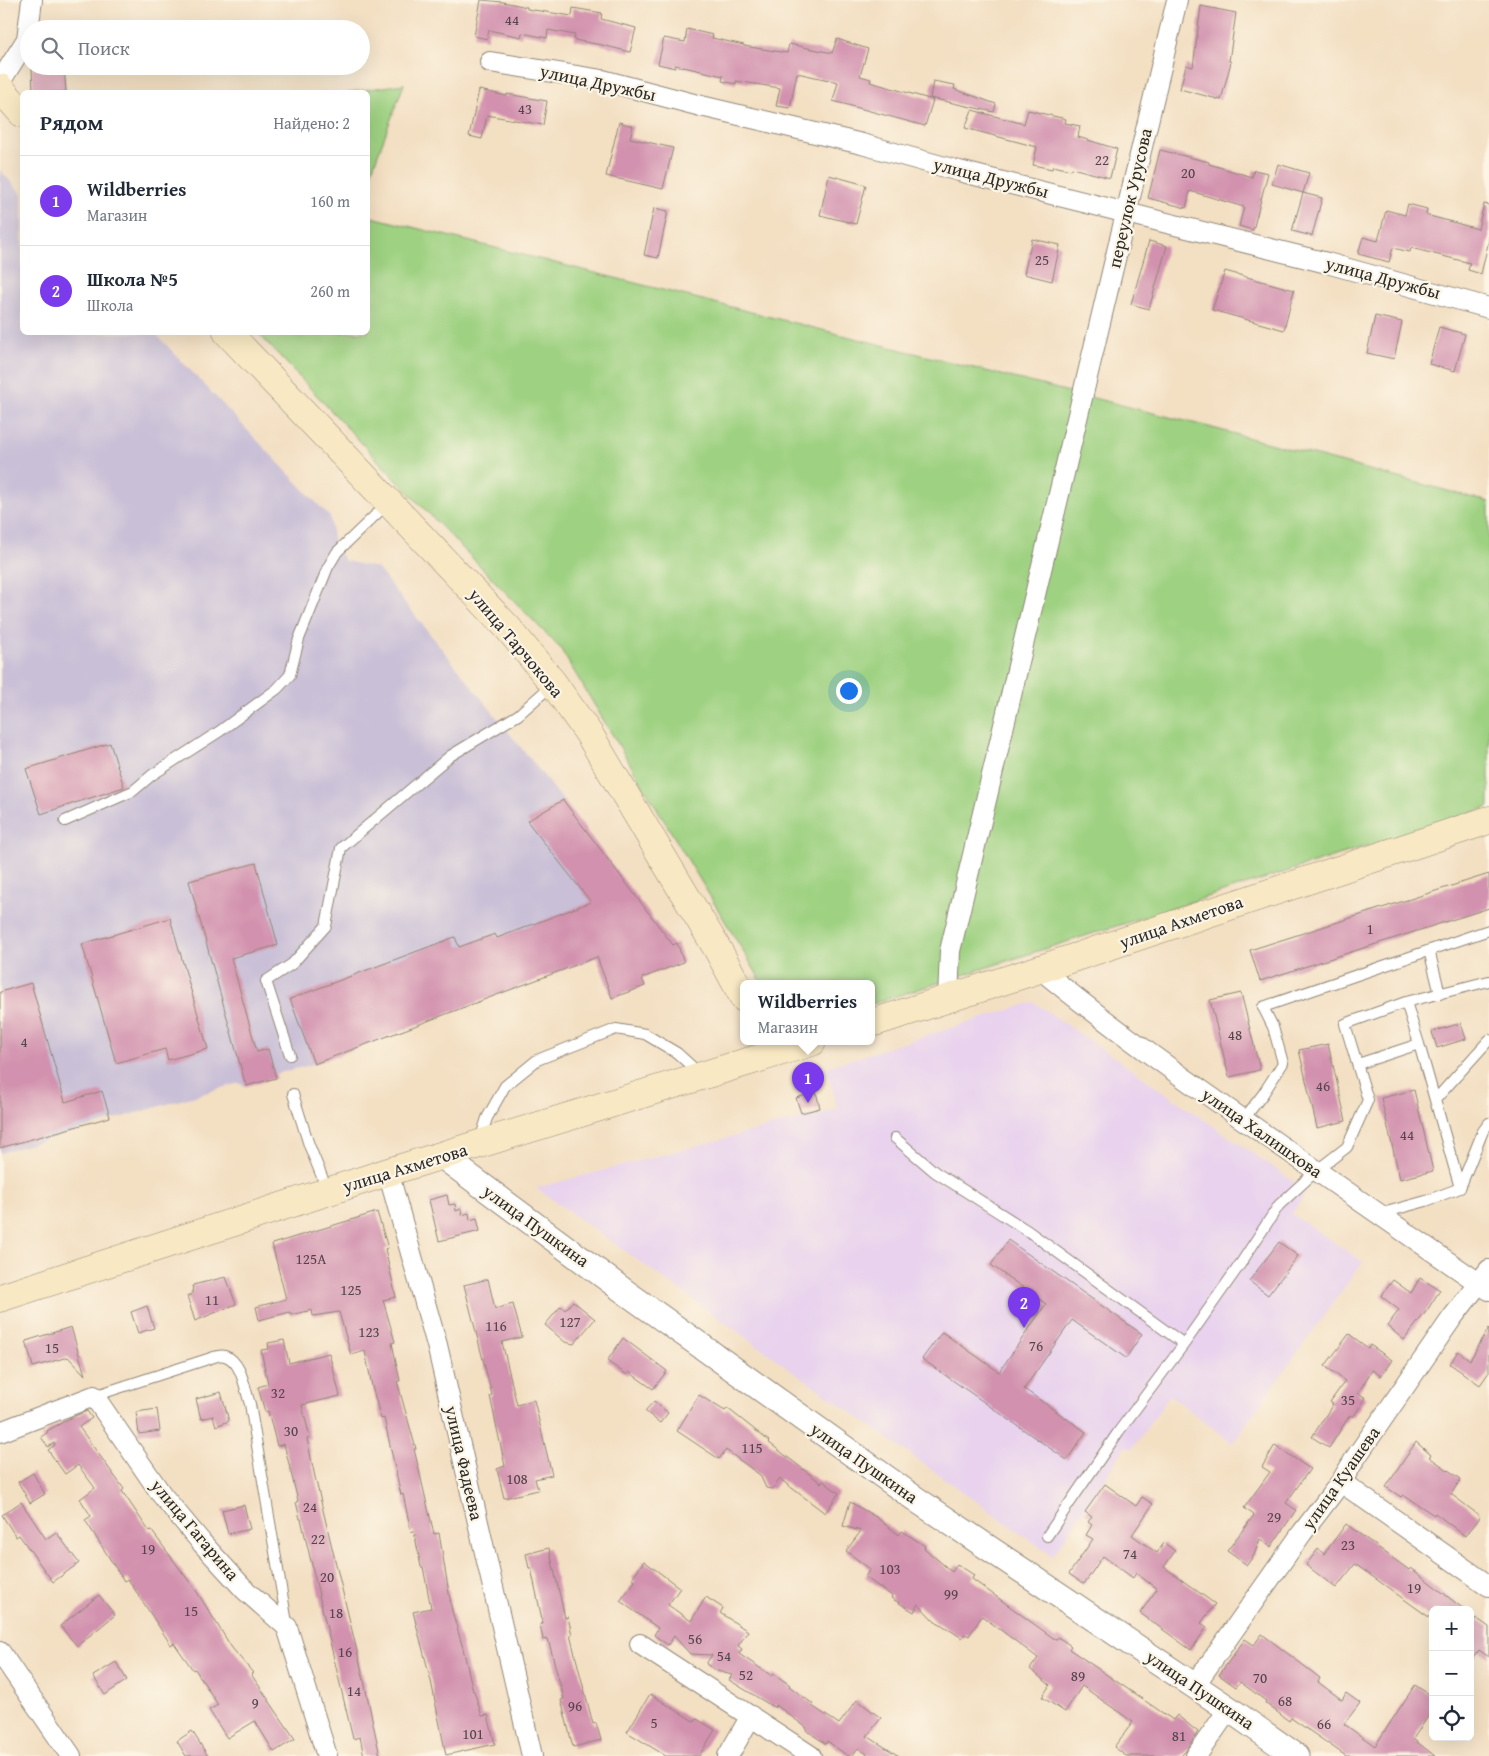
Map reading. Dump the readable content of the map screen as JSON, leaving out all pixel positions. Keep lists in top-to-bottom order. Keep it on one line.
{"streets":{"main road":["улица Тарчокова","улица Ахметова"],"street":["улица Дружбы","переулок Урусова","улица Халишхова","улица Пушкина","улица Фадеева","улица Куашева","улица Гагарина"]},"crossings":[["улица Дружбы","переулок Урусова"],["переулок Урусова","улица Ахметова"],["улица Ахметова","улица Халишхова"],["улица Ахметова","улица Пушкина"],["улица Ахметова","улица Фадеева"],["улица Халишхова","улица Куашева"],["улица Пушкина","улица Куашева"]],"house_numbers":["44","43","22","20","25","1","48","4","46","44","125А","125","11","127","116","123","76","15","32","35","30","115","108","24","29","22","23","19","74","103","20","19","99","15","18","56","16","54","52","89","70","14","68","9","96","5","66","101","81"],"page":{"search":"Поиск","heading":["Рядом","Найдено: 2"],"list":[{"mark":"1","name":"Wildberries","note":"Магазин","value":"160 m"},{"mark":"2","name":"Школа №5","note":"Школа","value":"260 m"}],"popup":["Wildberries","Магазин"],"pins":["1","2"],"map_buttons":["+","−"]}}
